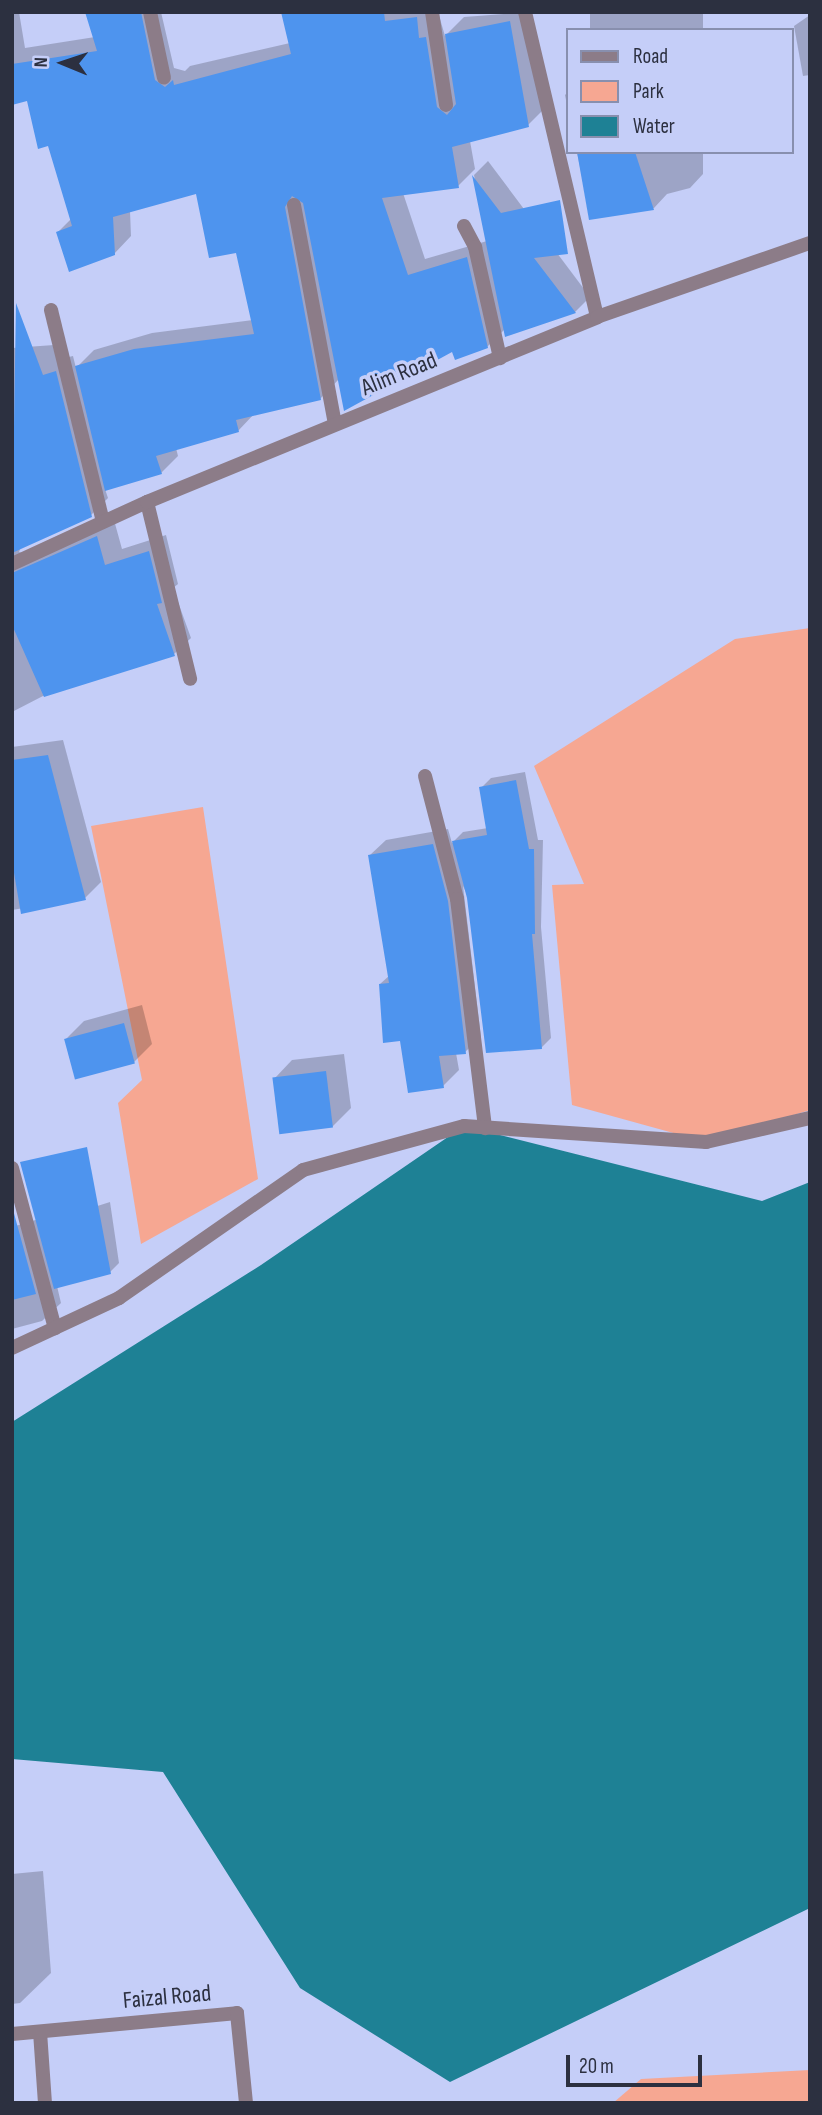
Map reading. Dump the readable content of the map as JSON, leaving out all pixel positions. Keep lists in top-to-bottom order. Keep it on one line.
{"streets":{"street":["Alim Road","Faizal Road"]},"legend":["Road","Park","Water"],"scale_bar":"20 m","north":"left"}
